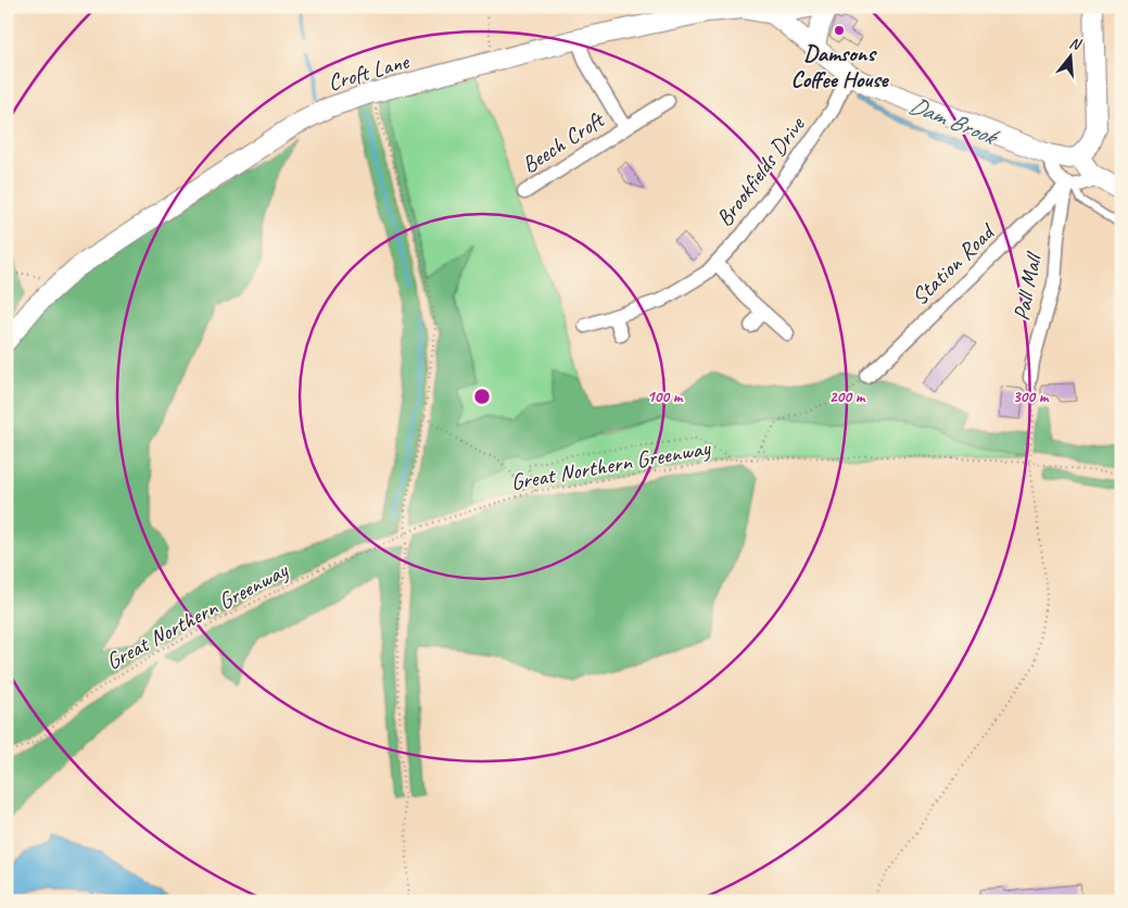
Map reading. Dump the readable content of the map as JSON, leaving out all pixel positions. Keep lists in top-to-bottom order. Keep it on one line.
{"streets":{"street":["Croft Lane","Beech Croft","Brookfields Drive","Station Road","Pall Mall"],"path":["Great Northern Greenway"]},"crossings":[["Croft Lane","Beech Croft"],["Croft Lane","Brookfields Drive"],["Station Road","Pall Mall"]],"water":["Dam Brook"],"places":["Damsons Coffee House"],"north":"top","rings":["100 m","200 m","300 m"]}
